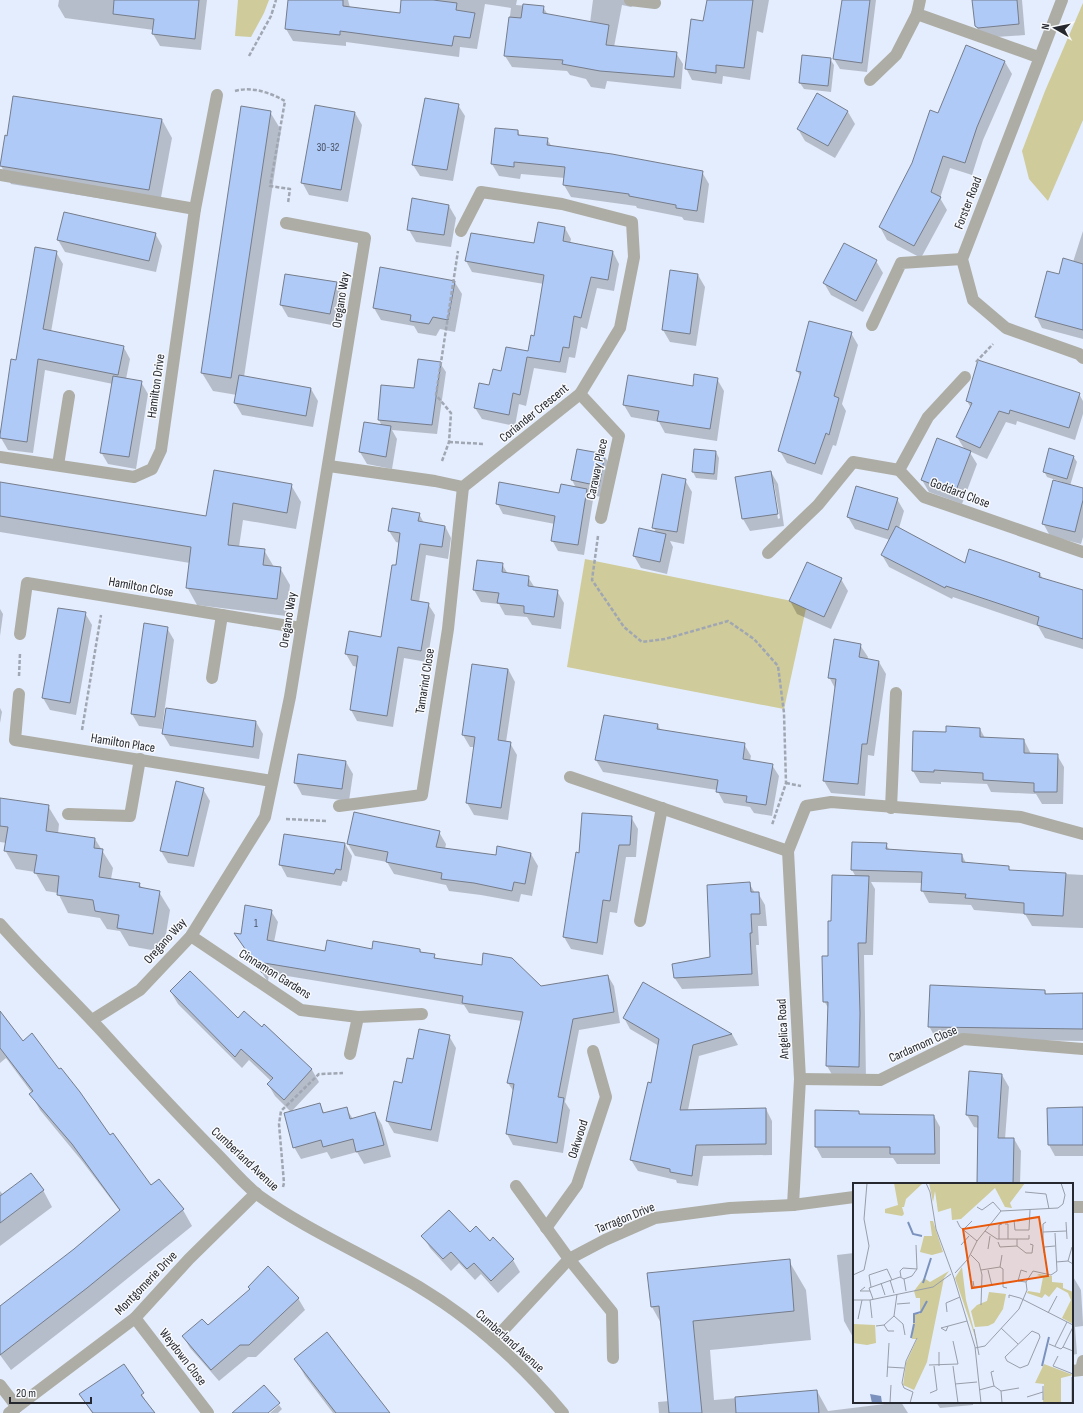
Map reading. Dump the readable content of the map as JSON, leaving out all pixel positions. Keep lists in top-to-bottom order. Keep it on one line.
{"streets":{"street":["Forster Road","Oregano Way","Hamilton Drive","Coriander Crescent","Caraway Place","Goddard Close","Hamilton Close","Tamarind Close","Hamilton Place","Cinnamon Gardens","Angelica Road","Cardamom Close","Oakwood","Cumberland Avenue","Tarragon Drive","Montgomerie Drive","Weydown Close"]},"crossings":[["Oregano Way","Hamilton Close"],["Oregano Way","Hamilton Place"],["Oregano Way","Cinnamon Gardens"],["Oregano Way","Cumberland Avenue"],["Coriander Crescent","Caraway Place"],["Coriander Crescent","Tamarind Close"],["Angelica Road","Cardamom Close"],["Angelica Road","Tarragon Drive"],["Cumberland Avenue","Tarragon Drive"],["Cumberland Avenue","Montgomerie Drive"],["Montgomerie Drive","Weydown Close"]],"house_numbers":["30-32","1"],"scale_bar":"20 m","north":"left"}
